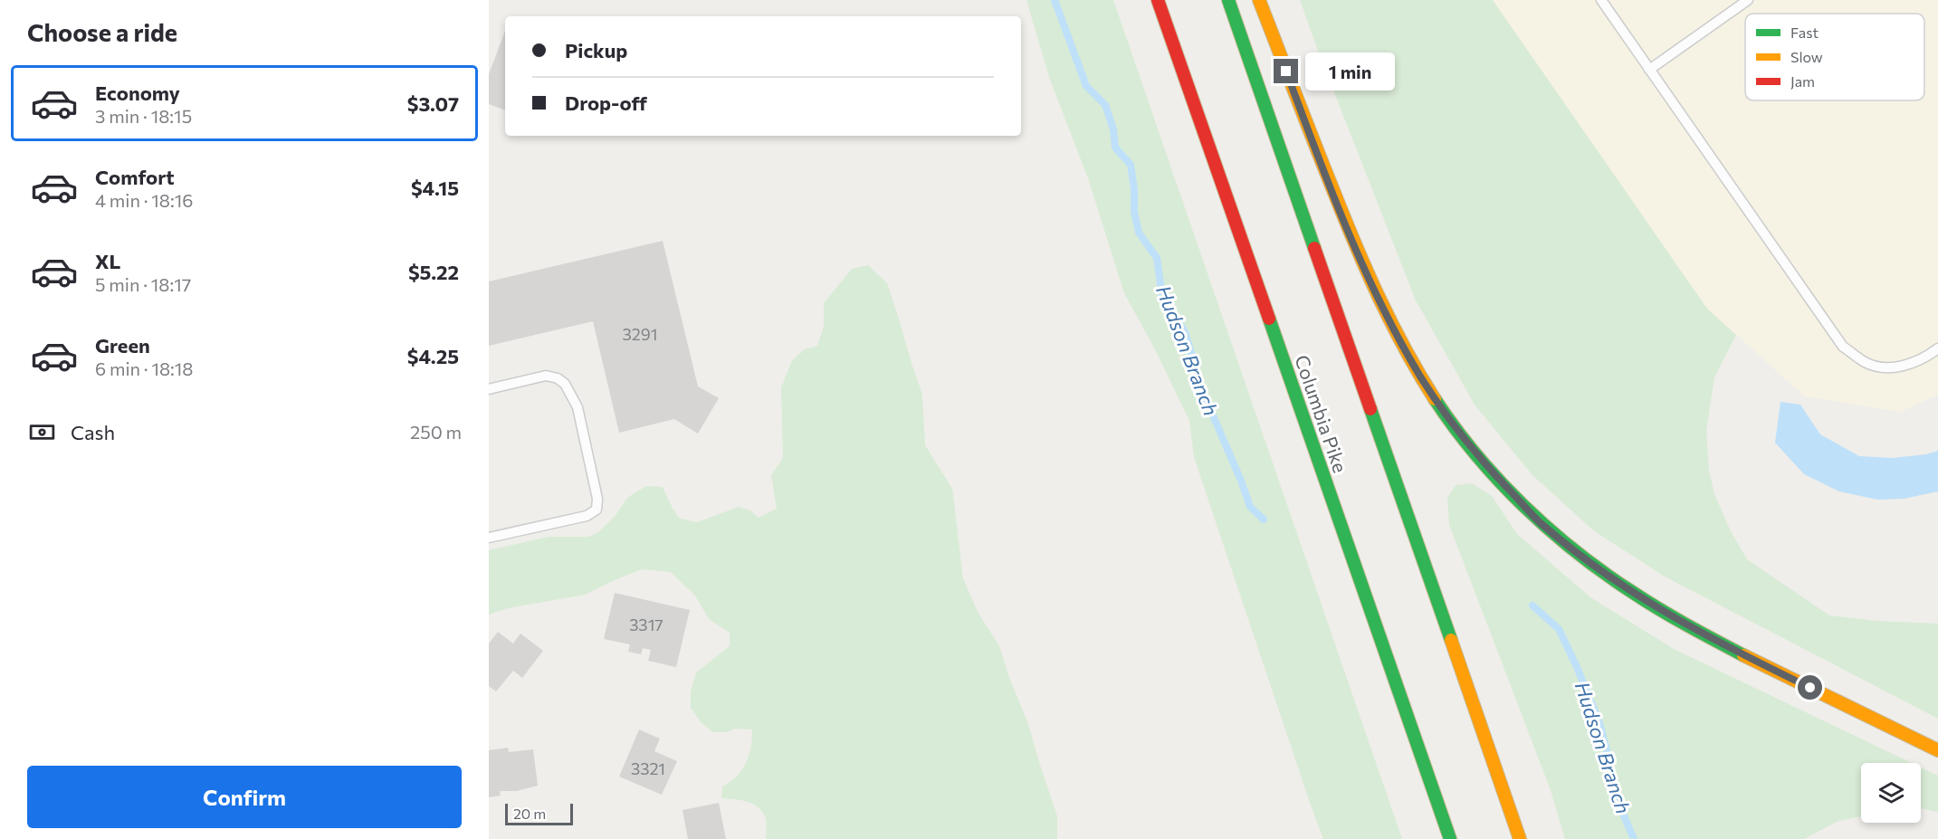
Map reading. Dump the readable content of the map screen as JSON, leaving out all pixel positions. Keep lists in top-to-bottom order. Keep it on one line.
{"streets":{"highway":["Columbia Pike"]},"water":["Hudson Branch"],"house_numbers":["3291","3317","3321"],"legend":["Fast","Slow","Jam"],"scale_bar":"20 m","page":{"heading":"Choose a ride","banner":["Pickup","Drop-off"],"bubble":"1 min","list":[{"name":"Economy","note":"3 min · 18:15","value":"$3.07"},{"name":"Comfort","note":"4 min · 18:16","value":"$4.15"},{"name":"XL","note":"5 min · 18:17","value":"$5.22"},{"name":"Green","note":"6 min · 18:18","value":"$4.25"}],"pay":["Cash","250 m"],"buttons":"Confirm","scale":"20 m"}}
